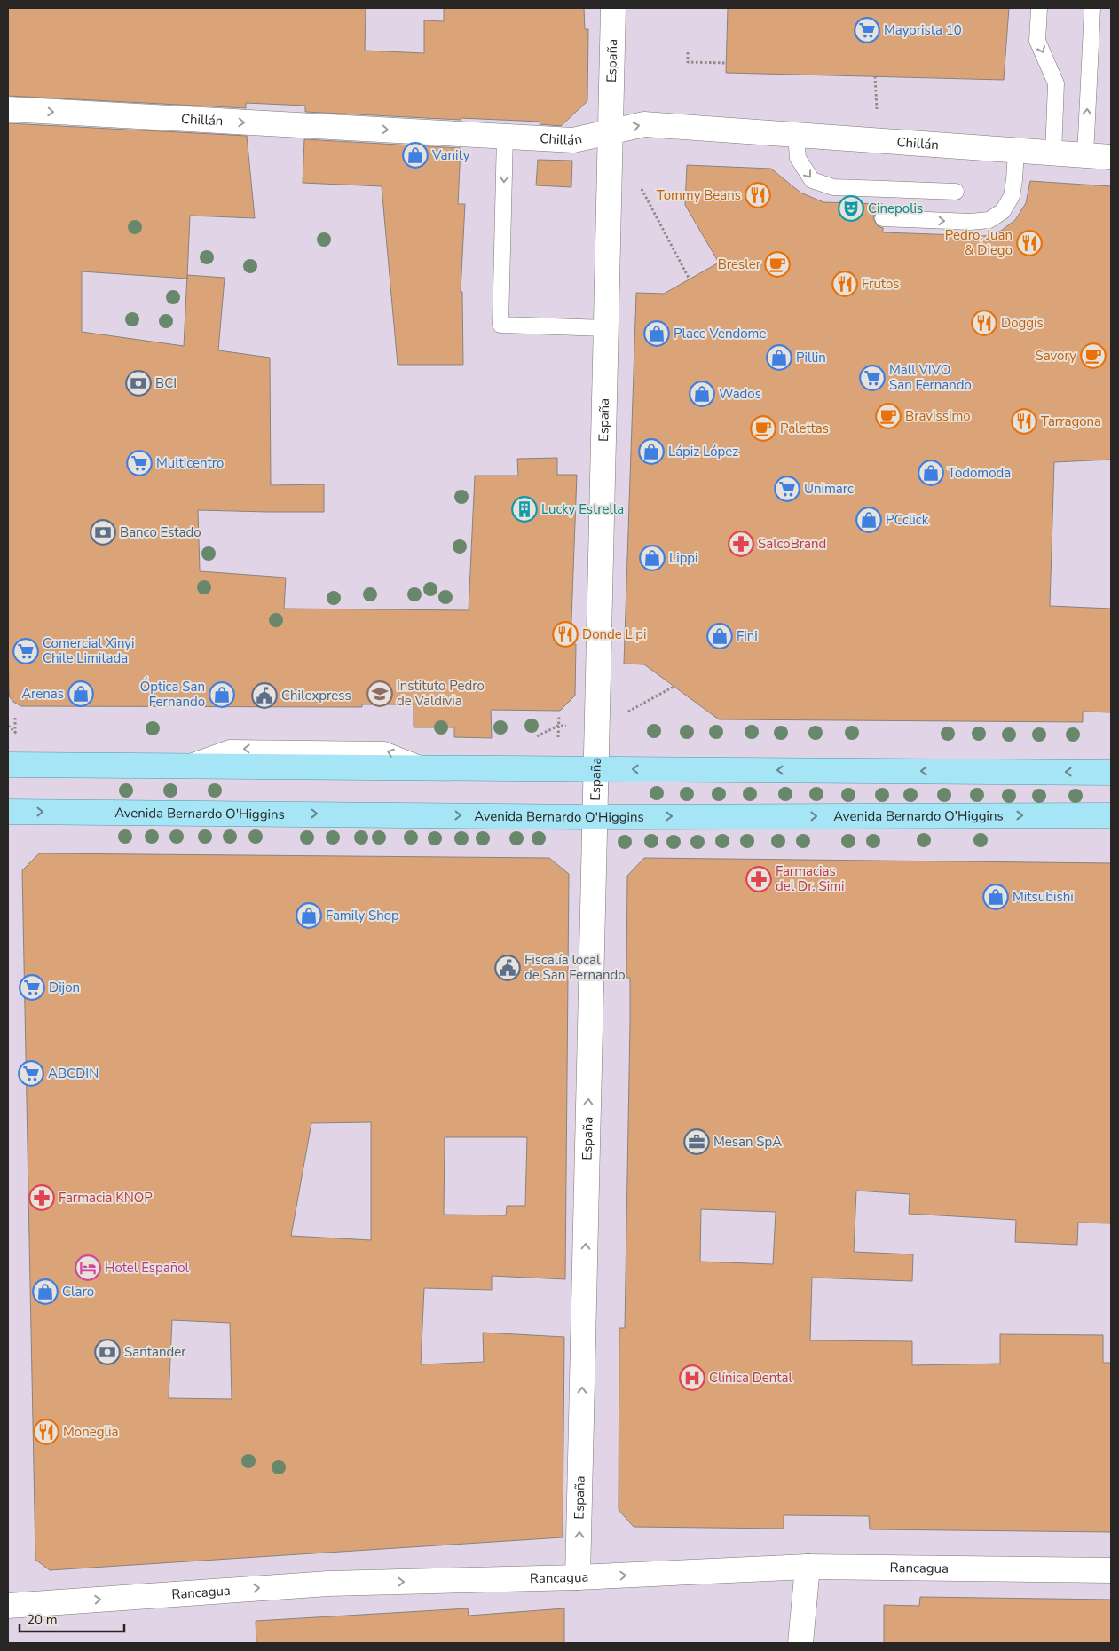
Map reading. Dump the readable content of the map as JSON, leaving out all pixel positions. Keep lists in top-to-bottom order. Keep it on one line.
{"streets":{"main road":["Avenida Bernardo O'Higgins"],"street":["España","Chillán","Rancagua"]},"crossings":[["España","Chillán"],["España","Avenida Bernardo O'Higgins"],["España","Rancagua"]],"one_way":["España","Chillán","Rancagua"],"places":{"supermarket":["Mayorista 10","Mall VIVO San Fernando","Multicentro","Unimarc","Comercial Xinyi Chile Limitada","Dijon","ABCDIN"],"shop":["Vanity","Place Vendome","Pillin","Wados","Lápiz López","Todomoda","PCclick","Lippi","Fini","Arenas","Óptica San Fernando","Mitsubishi","Family Shop","Claro"],"restaurant":["Tommy Beans","Pedro, Juan & Diego","Frutos","Doggis","Tarragona","Donde Lipi","Moneglia"],"theatre":["Cinepolis"],"cafe":["Bresler","Savory","Bravissimo","Palettas"],"bank":["BCI","Banco Estado","Santander"],"building":["Lucky Estrella"],"pharmacy":["SalcoBrand","Farmacias del Dr. Simi","Farmacia KNOP"],"school or university":["Instituto Pedro de Valdivia"],"public building":["Chilexpress","Fiscalía local de San Fernando"],"office":["Mesan SpA"],"hotel":["Hotel Español"],"hospital":["Clínica Dental"]},"scale_bar":"20 m"}
